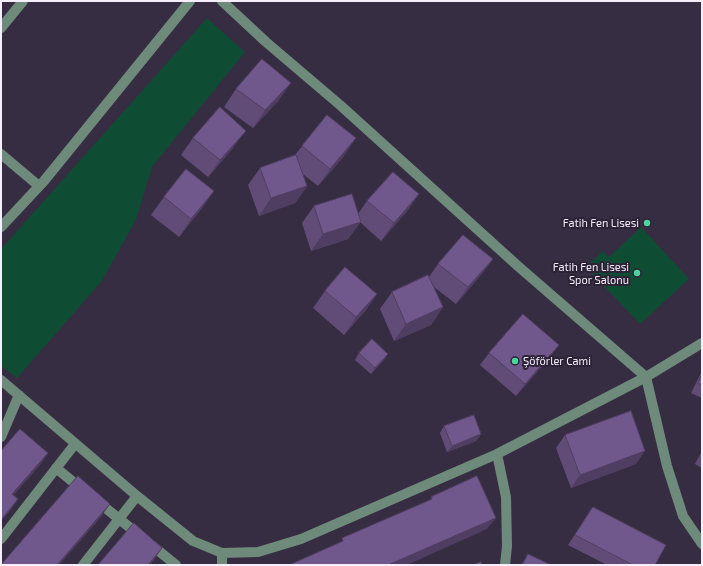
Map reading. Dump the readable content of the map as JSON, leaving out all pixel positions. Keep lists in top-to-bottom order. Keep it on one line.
{"places":["Fatih Fen Lisesi","Fatih Fen Lisesi Spor Salonu","Şöförler Cami"]}
